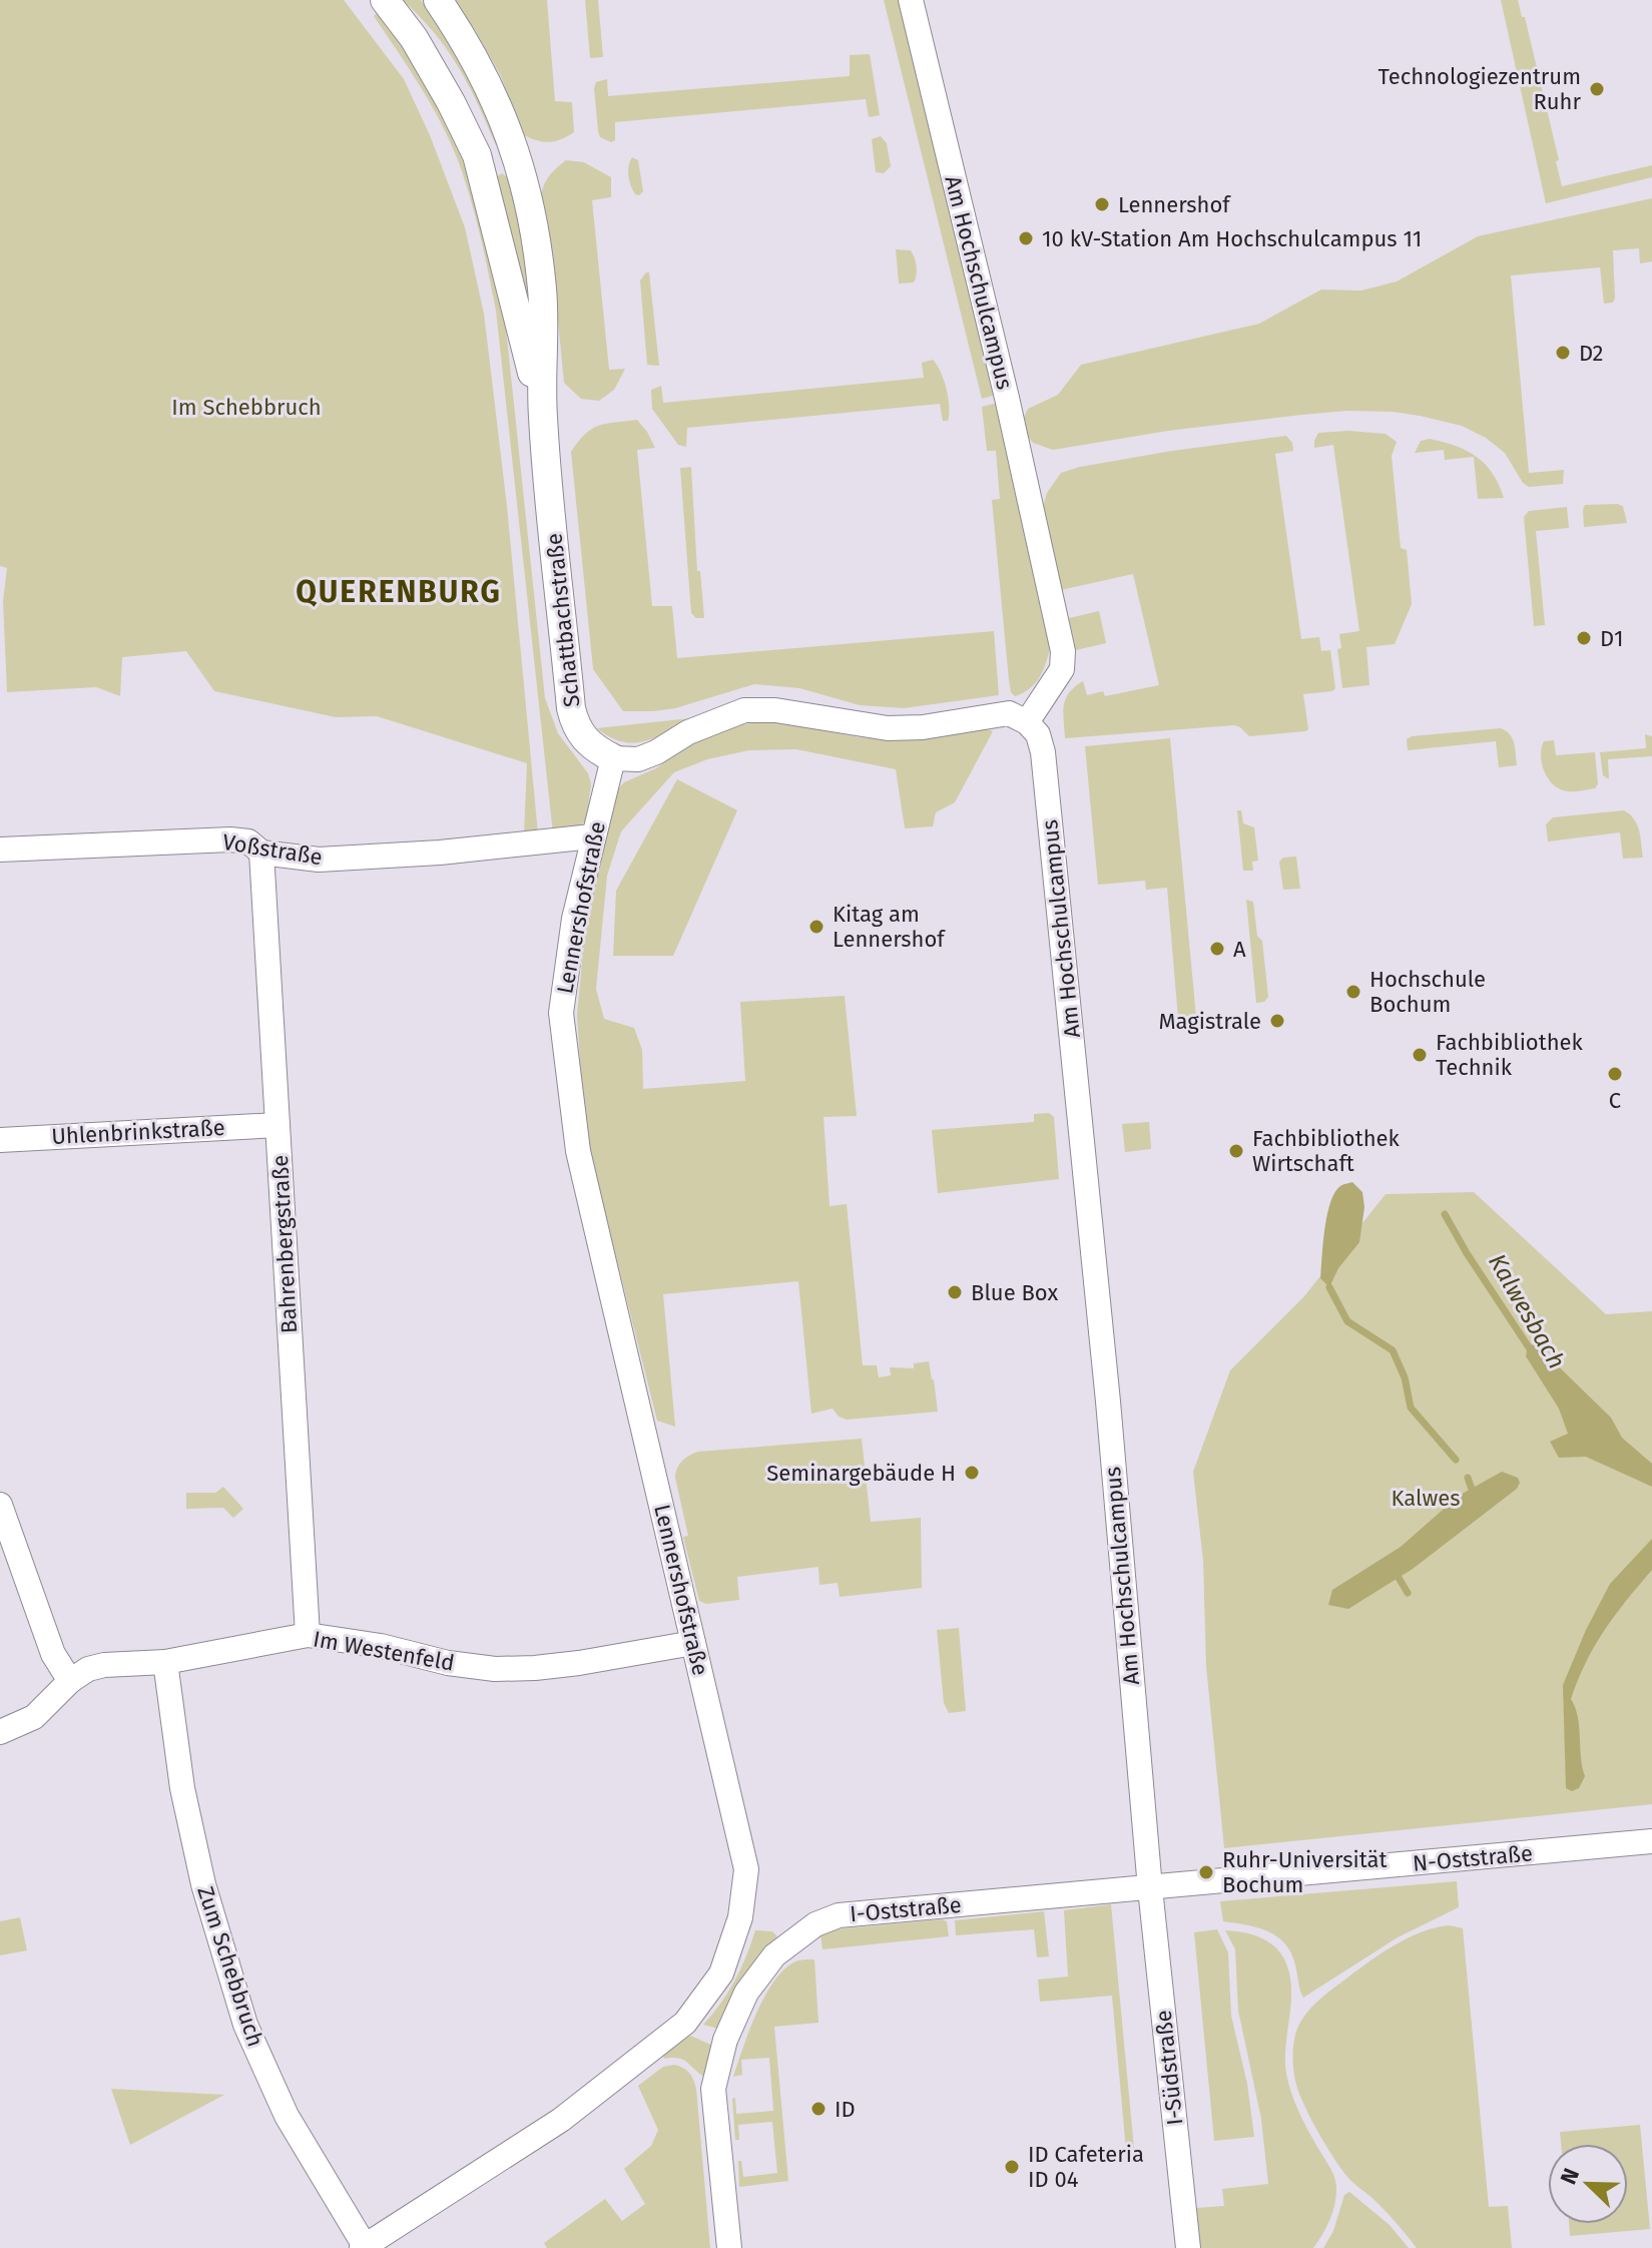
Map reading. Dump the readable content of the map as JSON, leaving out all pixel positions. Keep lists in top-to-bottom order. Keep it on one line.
{"streets":{"street":["Am Hochschulcampus","Schattbachstraße","Voßstraße","Lennershofstraße","Uhlenbrinkstraße","Bahrenbergstraße","Im Westenfeld","N-Oststraße","I-Oststraße","Zum Schebbruch","I-Südstraße"]},"crossings":[["Am Hochschulcampus","N-Oststraße"],["Am Hochschulcampus","I-Oststraße"],["Am Hochschulcampus","I-Südstraße"],["Schattbachstraße","Lennershofstraße"],["Voßstraße","Lennershofstraße"],["Voßstraße","Bahrenbergstraße"],["Lennershofstraße","Im Westenfeld"],["Lennershofstraße","Zum Schebbruch"],["Uhlenbrinkstraße","Bahrenbergstraße"],["Bahrenbergstraße","Im Westenfeld"],["Im Westenfeld","Zum Schebbruch"],["N-Oststraße","I-Oststraße"],["N-Oststraße","I-Südstraße"],["I-Oststraße","I-Südstraße"]],"districts":["QUERENBURG"],"water":["Kalwesbach"],"parks":["Im Schebbruch","Kalwes"],"places":["Technologiezentrum Ruhr","Lennershof","10 kV-Station Am Hochschulcampus 11","D2","D1","Kitag am Lennershof","A","Hochschule Bochum","Magistrale","Fachbibliothek Technik","C","Fachbibliothek Wirtschaft","Blue Box","Seminargebäude H","Ruhr-Universität Bochum","ID","ID Cafeteria ID 04"],"north":"top left"}
